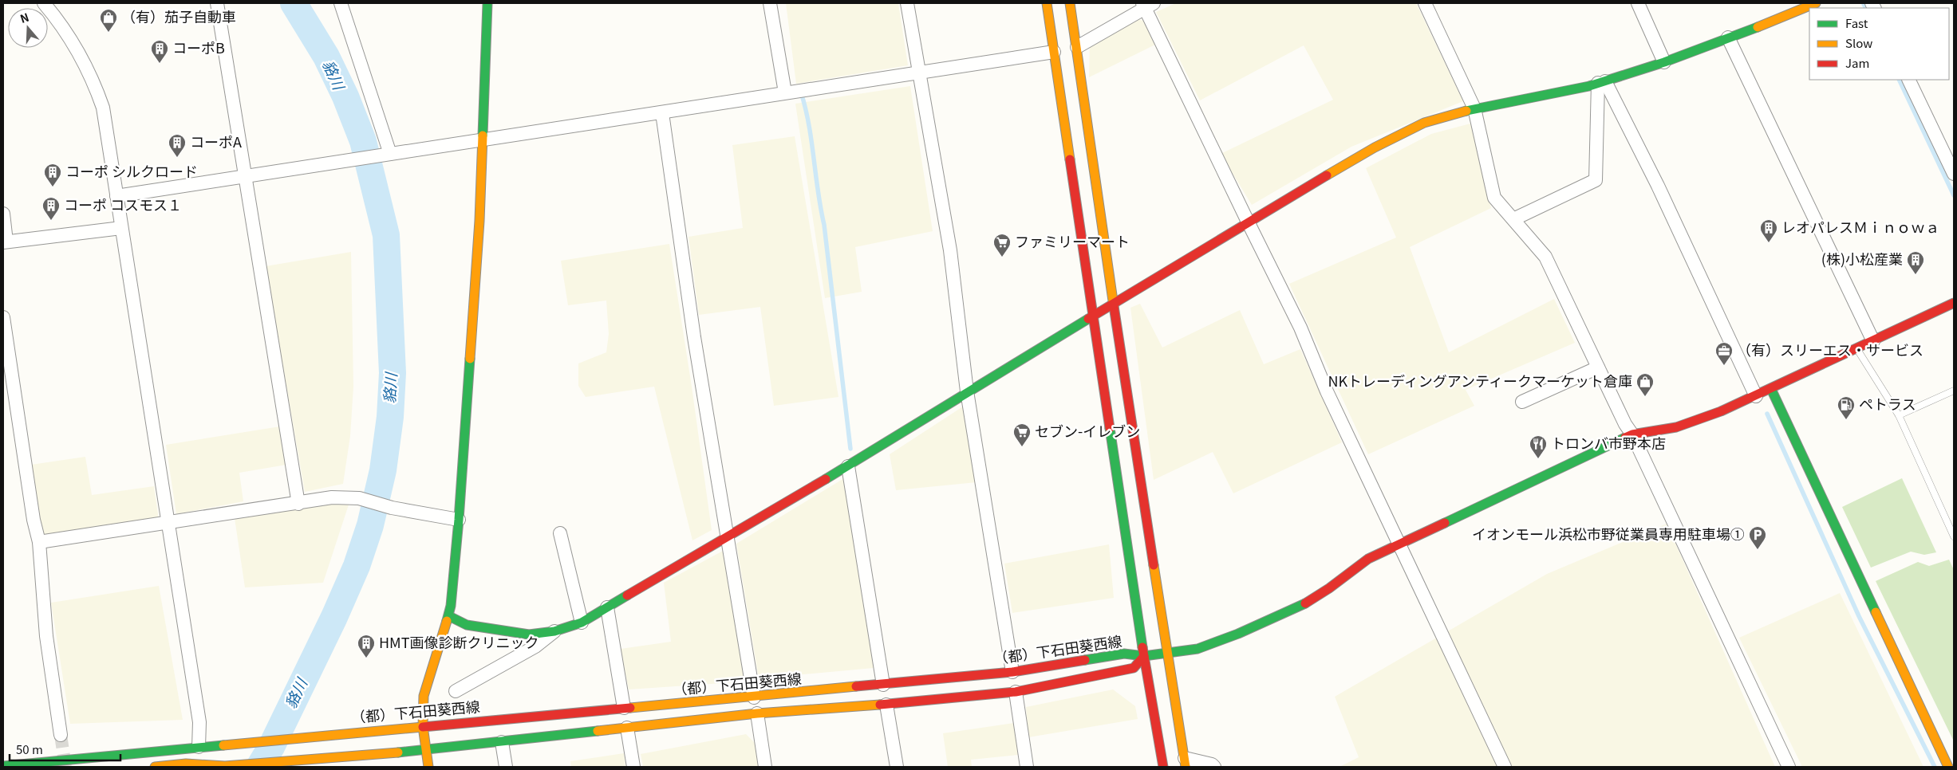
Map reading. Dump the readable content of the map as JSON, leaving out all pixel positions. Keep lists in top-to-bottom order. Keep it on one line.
{"streets":{"street":["（都）下石田葵西線"]},"water":["貉川"],"places":{"shop":["（有）茄子自動車","NKトレーディングアンティークマーケット倉庫"],"building":["コーポB","コーポA","コーポ シルクロード","コーポ コスモス１","レオパレスＭｉｎｏｗａ","(株)小松産業","HMT画像診断クリニック"],"supermarket":["ファミリーマート","セブン-イレブン"],"office":["（有）スリーエス・サービス"],"fuel station":["ペトラス"],"restaurant":["トロンバ市野本店"],"parking":["イオンモール浜松市野従業員専用駐車場①"]},"legend":["Fast","Slow","Jam"],"scale_bar":"50 m","north":"top"}
